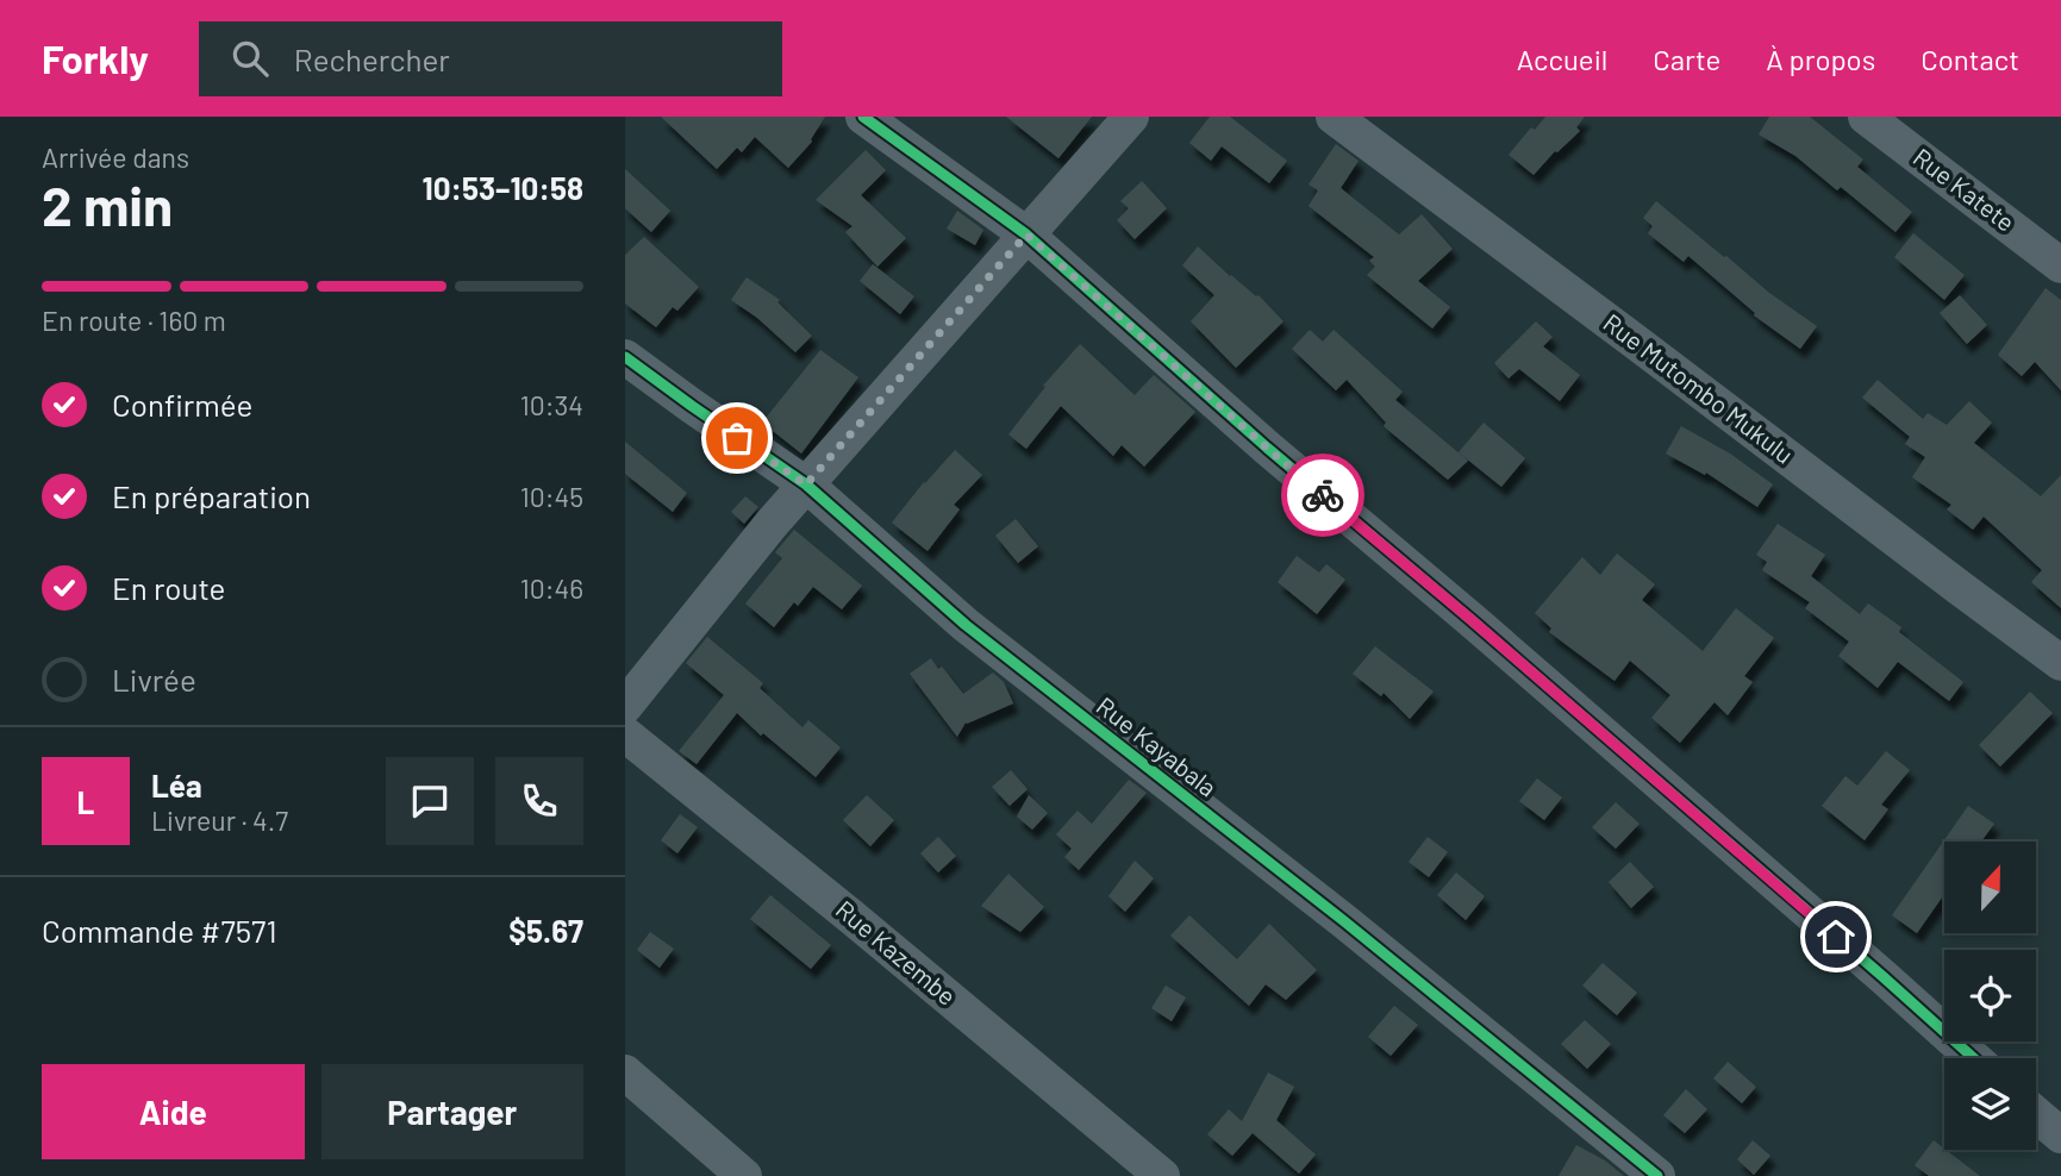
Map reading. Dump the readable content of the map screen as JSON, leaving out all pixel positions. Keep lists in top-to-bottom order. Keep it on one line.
{"streets":{"street":["Rue Katete","Rue Mutombo Mukulu","Rue Kayabala","Rue Kazembe"]},"north":"top","page":{"header":"Forkly","search":"Rechercher","nav":["Accueil","Carte","À propos","Contact"],"heading":["2 min","Arrivée dans","10:53–10:58"],"panel":["Léa","Livreur · 4.7","Commande #7571","$5.67"],"bar":"En route · 160 m","list":[["Confirmée","10:34"],["En préparation","10:45"],["En route","10:46"],"Livrée"],"round":"L","buttons":["Aide","Partager"]}}
